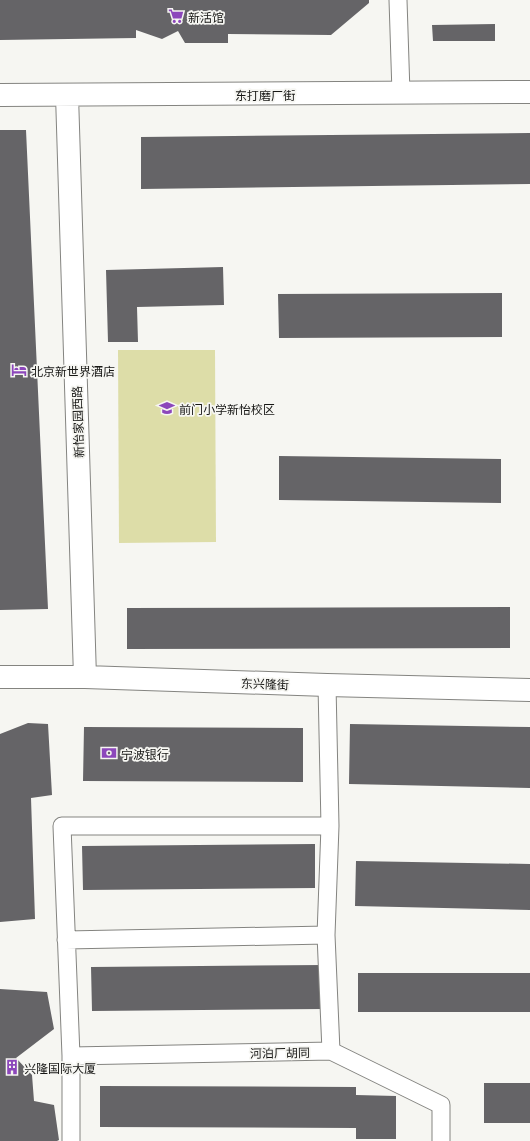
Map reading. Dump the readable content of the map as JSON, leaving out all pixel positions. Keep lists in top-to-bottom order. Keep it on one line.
{"streets":{"street":["东打磨厂街","新怡家园西路","东兴隆街","河泊厂胡同"]},"crossings":[["东打磨厂街","新怡家园西路"],["新怡家园西路","东兴隆街"]],"places":{"supermarket":["新活馆"],"hotel":["北京新世界酒店"],"school or university":["前门小学新怡校区"],"bank":["宁波银行"],"building":["兴隆国际大厦"]}}
